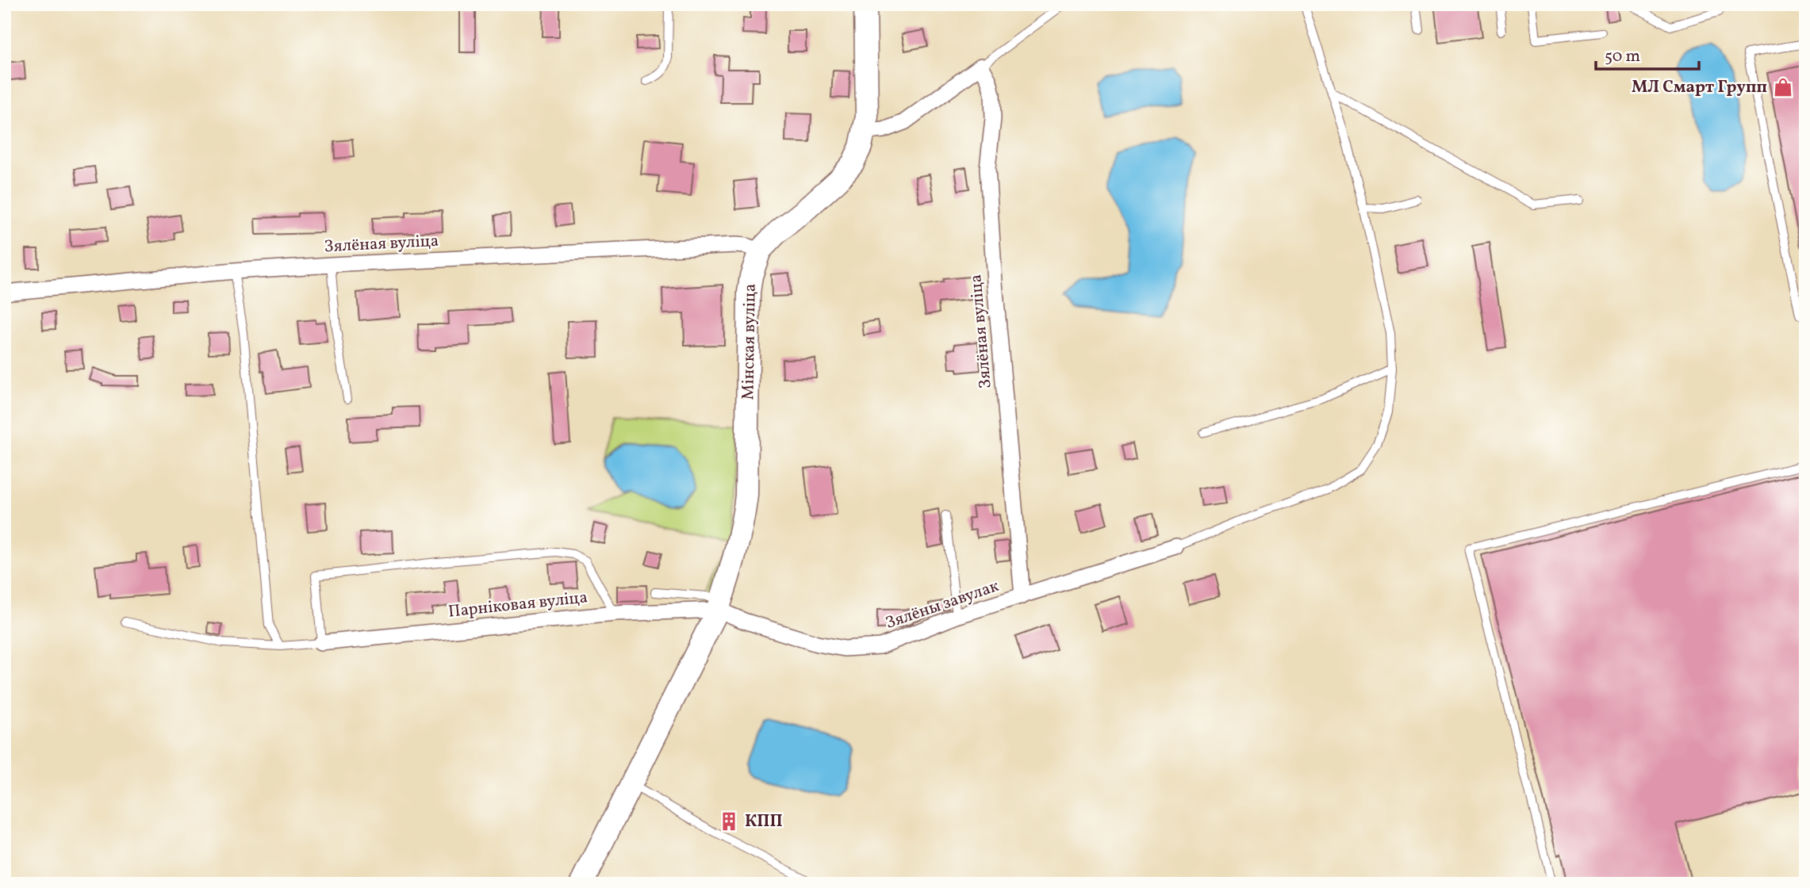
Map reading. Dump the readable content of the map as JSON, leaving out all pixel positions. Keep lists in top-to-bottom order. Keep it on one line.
{"streets":{"street":["Зялёная вуліца","Мінская вуліца","Парніковая вуліца","Зялёны завулак"]},"crossings":[["Зялёная вуліца","Мінская вуліца"],["Зялёная вуліца","Зялёны завулак"],["Мінская вуліца","Парніковая вуліца"],["Мінская вуліца","Зялёны завулак"],["Парніковая вуліца","Зялёны завулак"]],"places":{"shop":["МЛ Смарт Групп"],"building":["КПП"]},"scale_bar":"50 m"}
